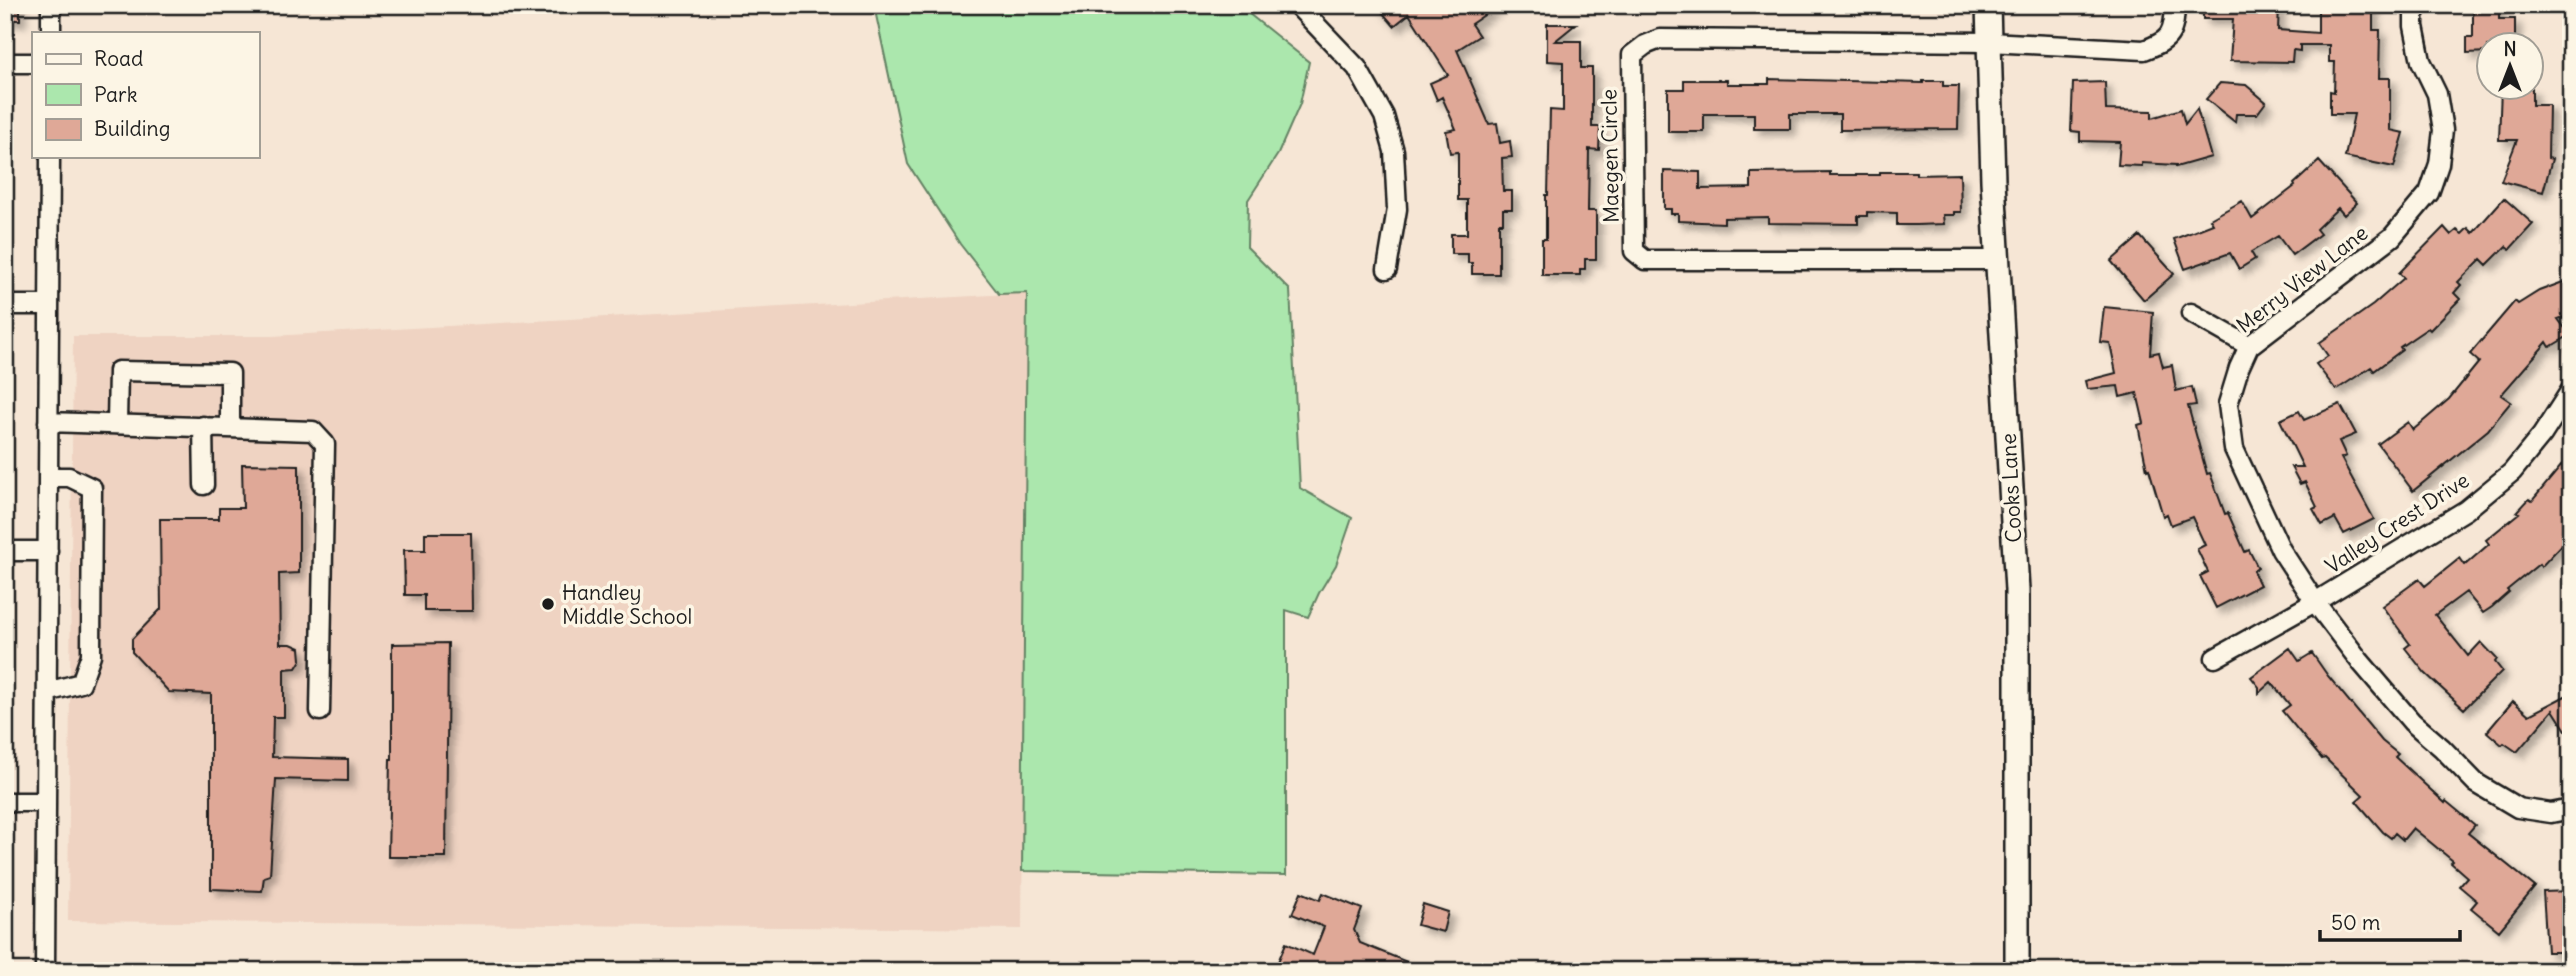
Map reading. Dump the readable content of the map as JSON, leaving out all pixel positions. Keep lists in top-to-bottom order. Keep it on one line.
{"streets":{"main road":["Cooks Lane"],"street":["Maegen Circle","Merry View Lane","Valley Crest Drive"]},"crossings":[["Maegen Circle","Cooks Lane"],["Merry View Lane","Valley Crest Drive"]],"places":["Handley Middle School"],"legend":["Road","Park","Building"],"scale_bar":"50 m","north":"top"}
